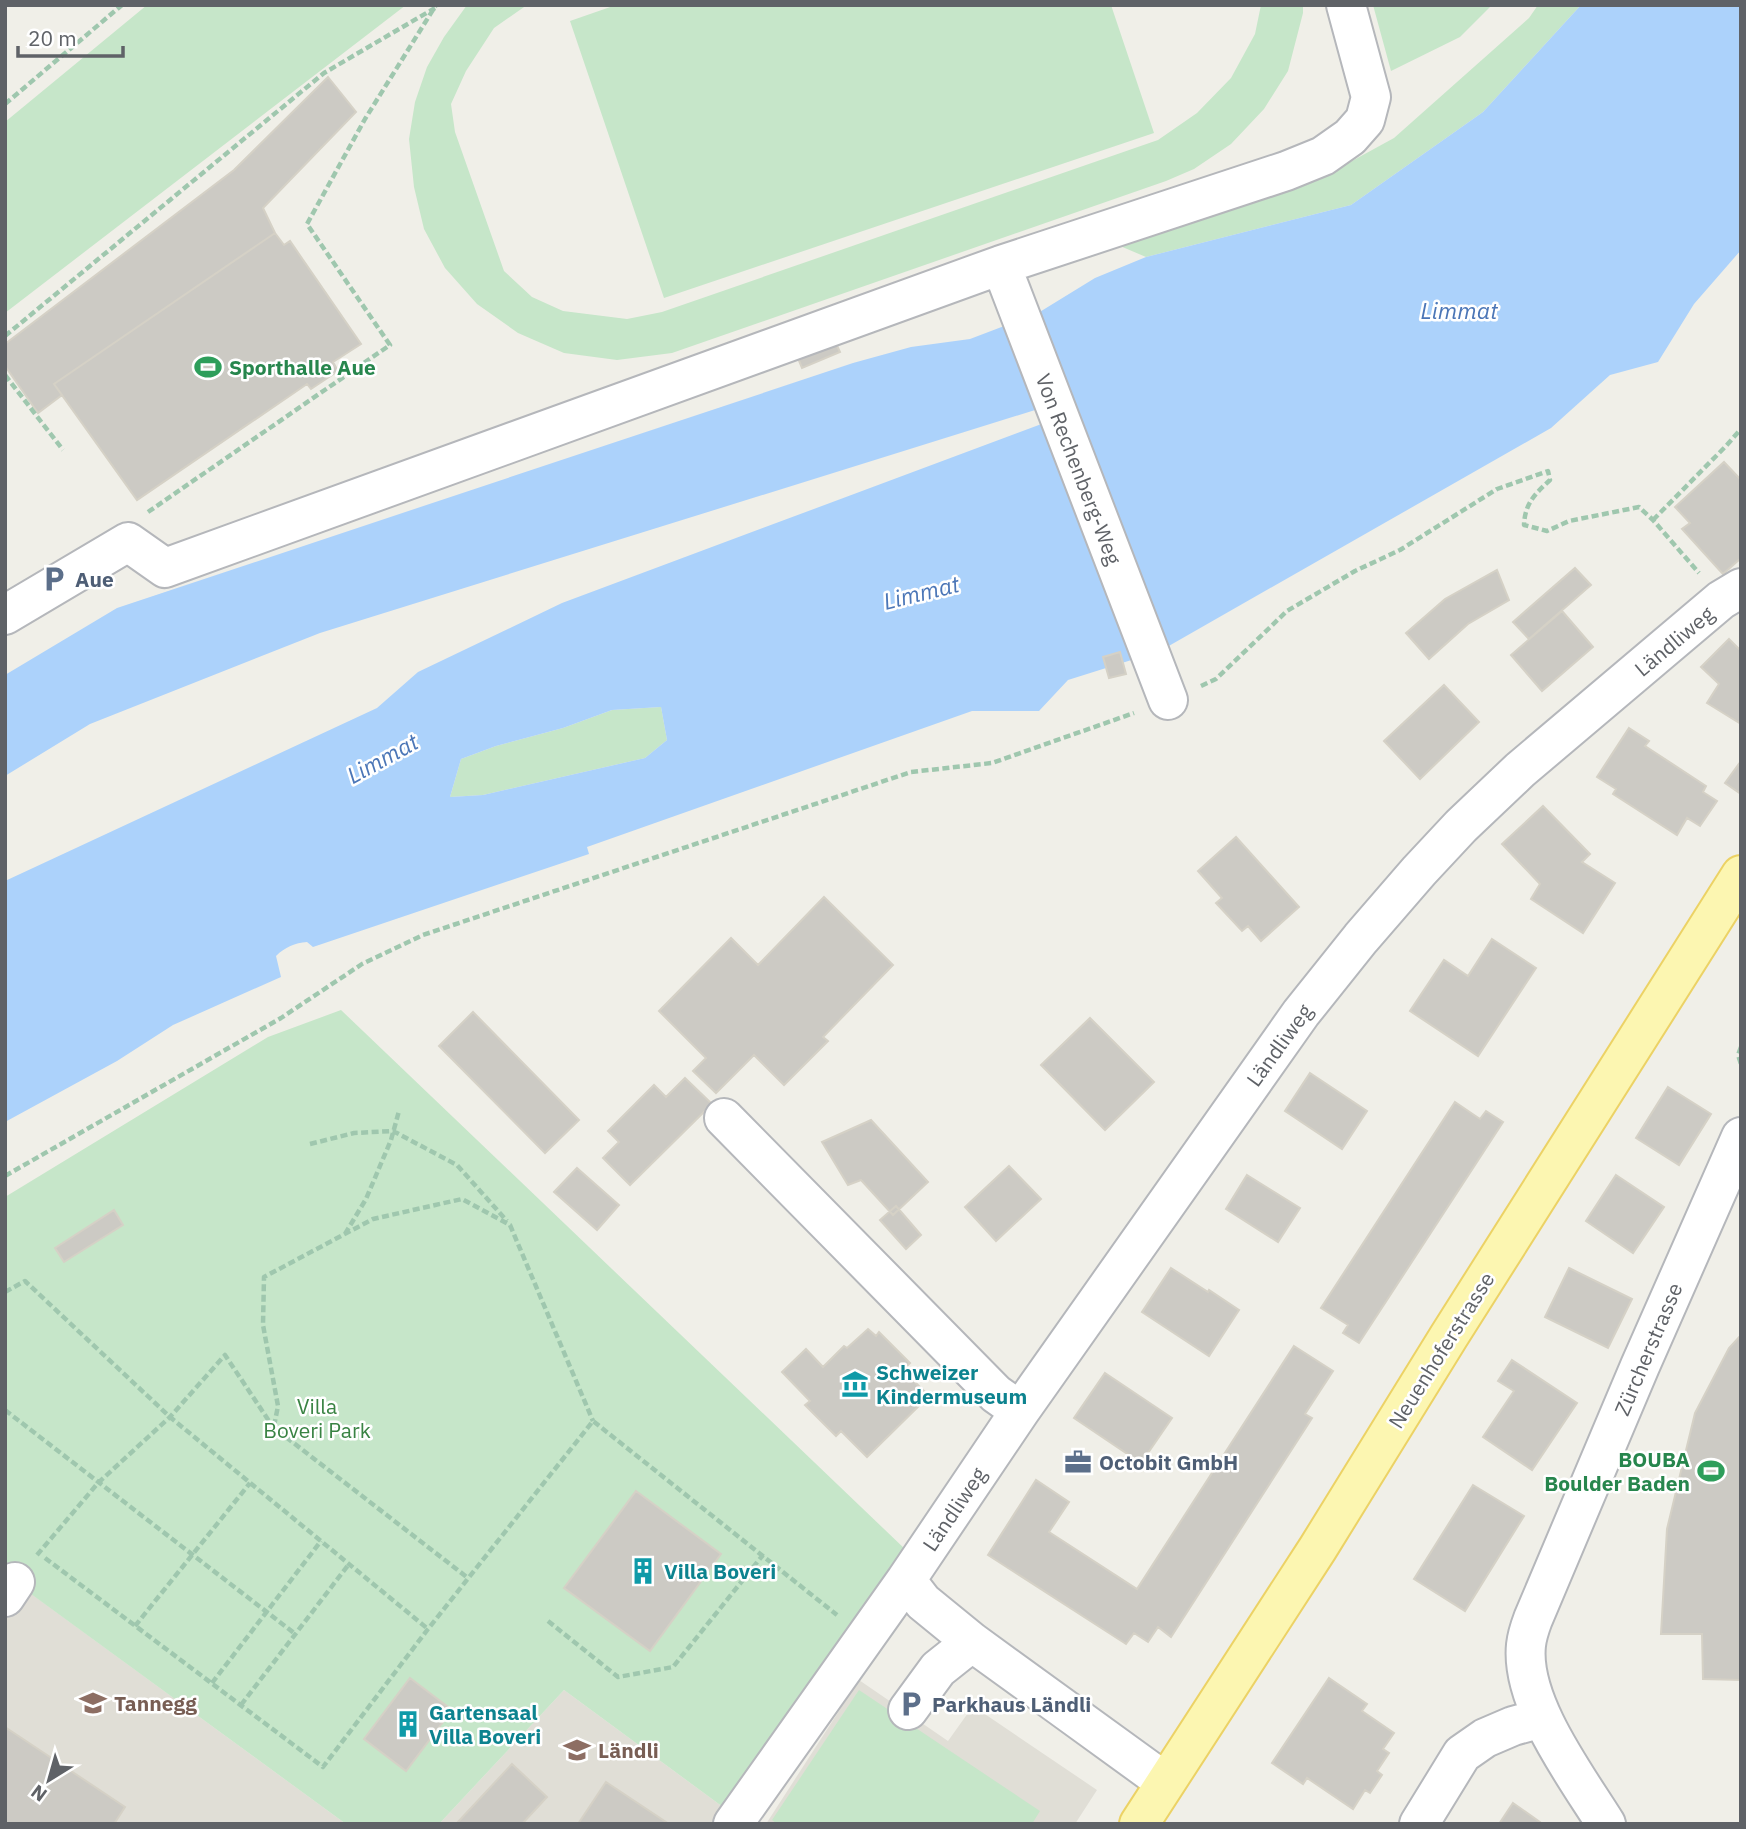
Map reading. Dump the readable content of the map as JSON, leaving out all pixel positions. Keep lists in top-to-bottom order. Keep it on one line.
{"streets":{"main road":["Neuenhoferstrasse"],"street":["Von Rechenberg-Weg","Ländliweg","Zürcherstrasse"]},"water":["Limmat"],"parks":["Villa Boveri Park"],"places":{"sports":["Sporthalle Aue","BOUBA Boulder Baden"],"parking":["Aue","Parkhaus Ländli"],"museum":["Schweizer Kindermuseum"],"office":["Octobit GmbH"],"building":["Villa Boveri","Gartensaal Villa Boveri"],"school or university":["Tannegg","Ländli"]},"scale_bar":"20 m","north":"bottom left"}
